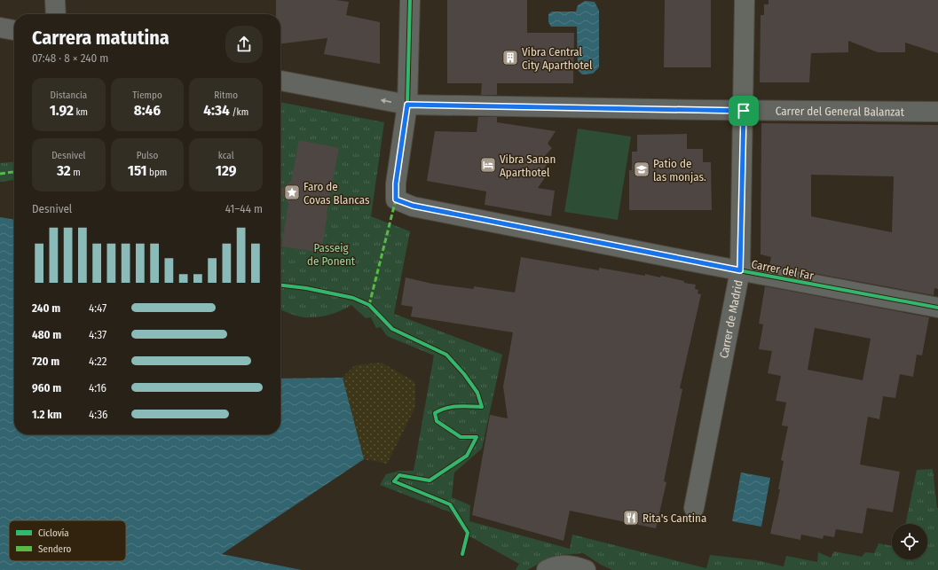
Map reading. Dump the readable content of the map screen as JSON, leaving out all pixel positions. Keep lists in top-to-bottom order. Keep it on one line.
{"streets":{"street":["Carrer del General Balanzat","Carrer del Far","Carrer de Madrid"]},"crossings":[["Carrer del General Balanzat","Carrer del Far"],["Carrer del General Balanzat","Carrer de Madrid"],["Carrer del Far","Carrer de Madrid"]],"parks":["Passeig de Ponent"],"places":{"building":["Vibra Central City Aparthotel"],"hotel":["Vibra Sanan Aparthotel"],"school or university":["Patio de las monjas."],"place":["Faro de Covas Blancas"],"restaurant":["Rita's Cantina"]},"legend":["Ciclovía","Sendero"],"page":{"heading":["Carrera matutina","07:48 · 8 × 240 m"],"stats":[["Distancia","1.92 km"],["Tiempo","8:46"],["Ritmo","4:34 /km"],["Desnivel","32 m"],["Pulso","151 bpm"],["kcal","129"]],"chart":["Desnivel","41–44 m"],"list":[{"name":"240 m","note":"4:47"},{"name":"480 m","note":"4:37"},{"name":"720 m","note":"4:22"},{"name":"960 m","note":"4:16"},{"name":"1.2 km","note":"4:36"}]}}
